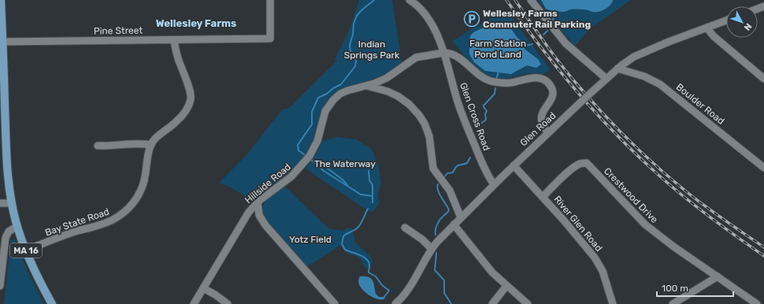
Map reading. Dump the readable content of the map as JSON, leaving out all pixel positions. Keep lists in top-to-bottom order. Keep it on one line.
{"streets":{"main road":["MA 16"],"street":["Pine Street","Boulder Road","Glen Cross Road","Glen Road","Hillside Road","Crestwood Drive","Bay State Road","River Glen Road"]},"crossings":[["Pine Street","MA 16"],["Boulder Road","Glen Road"],["Glen Cross Road","Glen Road"],["Glen Cross Road","Hillside Road"],["Glen Road","River Glen Road"],["Crestwood Drive","River Glen Road"],["Bay State Road","MA 16"]],"districts":["Wellesley Farms"],"parks":["Farm Station Pond Land","Indian Springs Park","The Waterway","Yotz Field"],"places":{"parking":["Wellesley Farms Commuter Rail Parking"]},"scale_bar":"100 m","north":"bottom right"}
